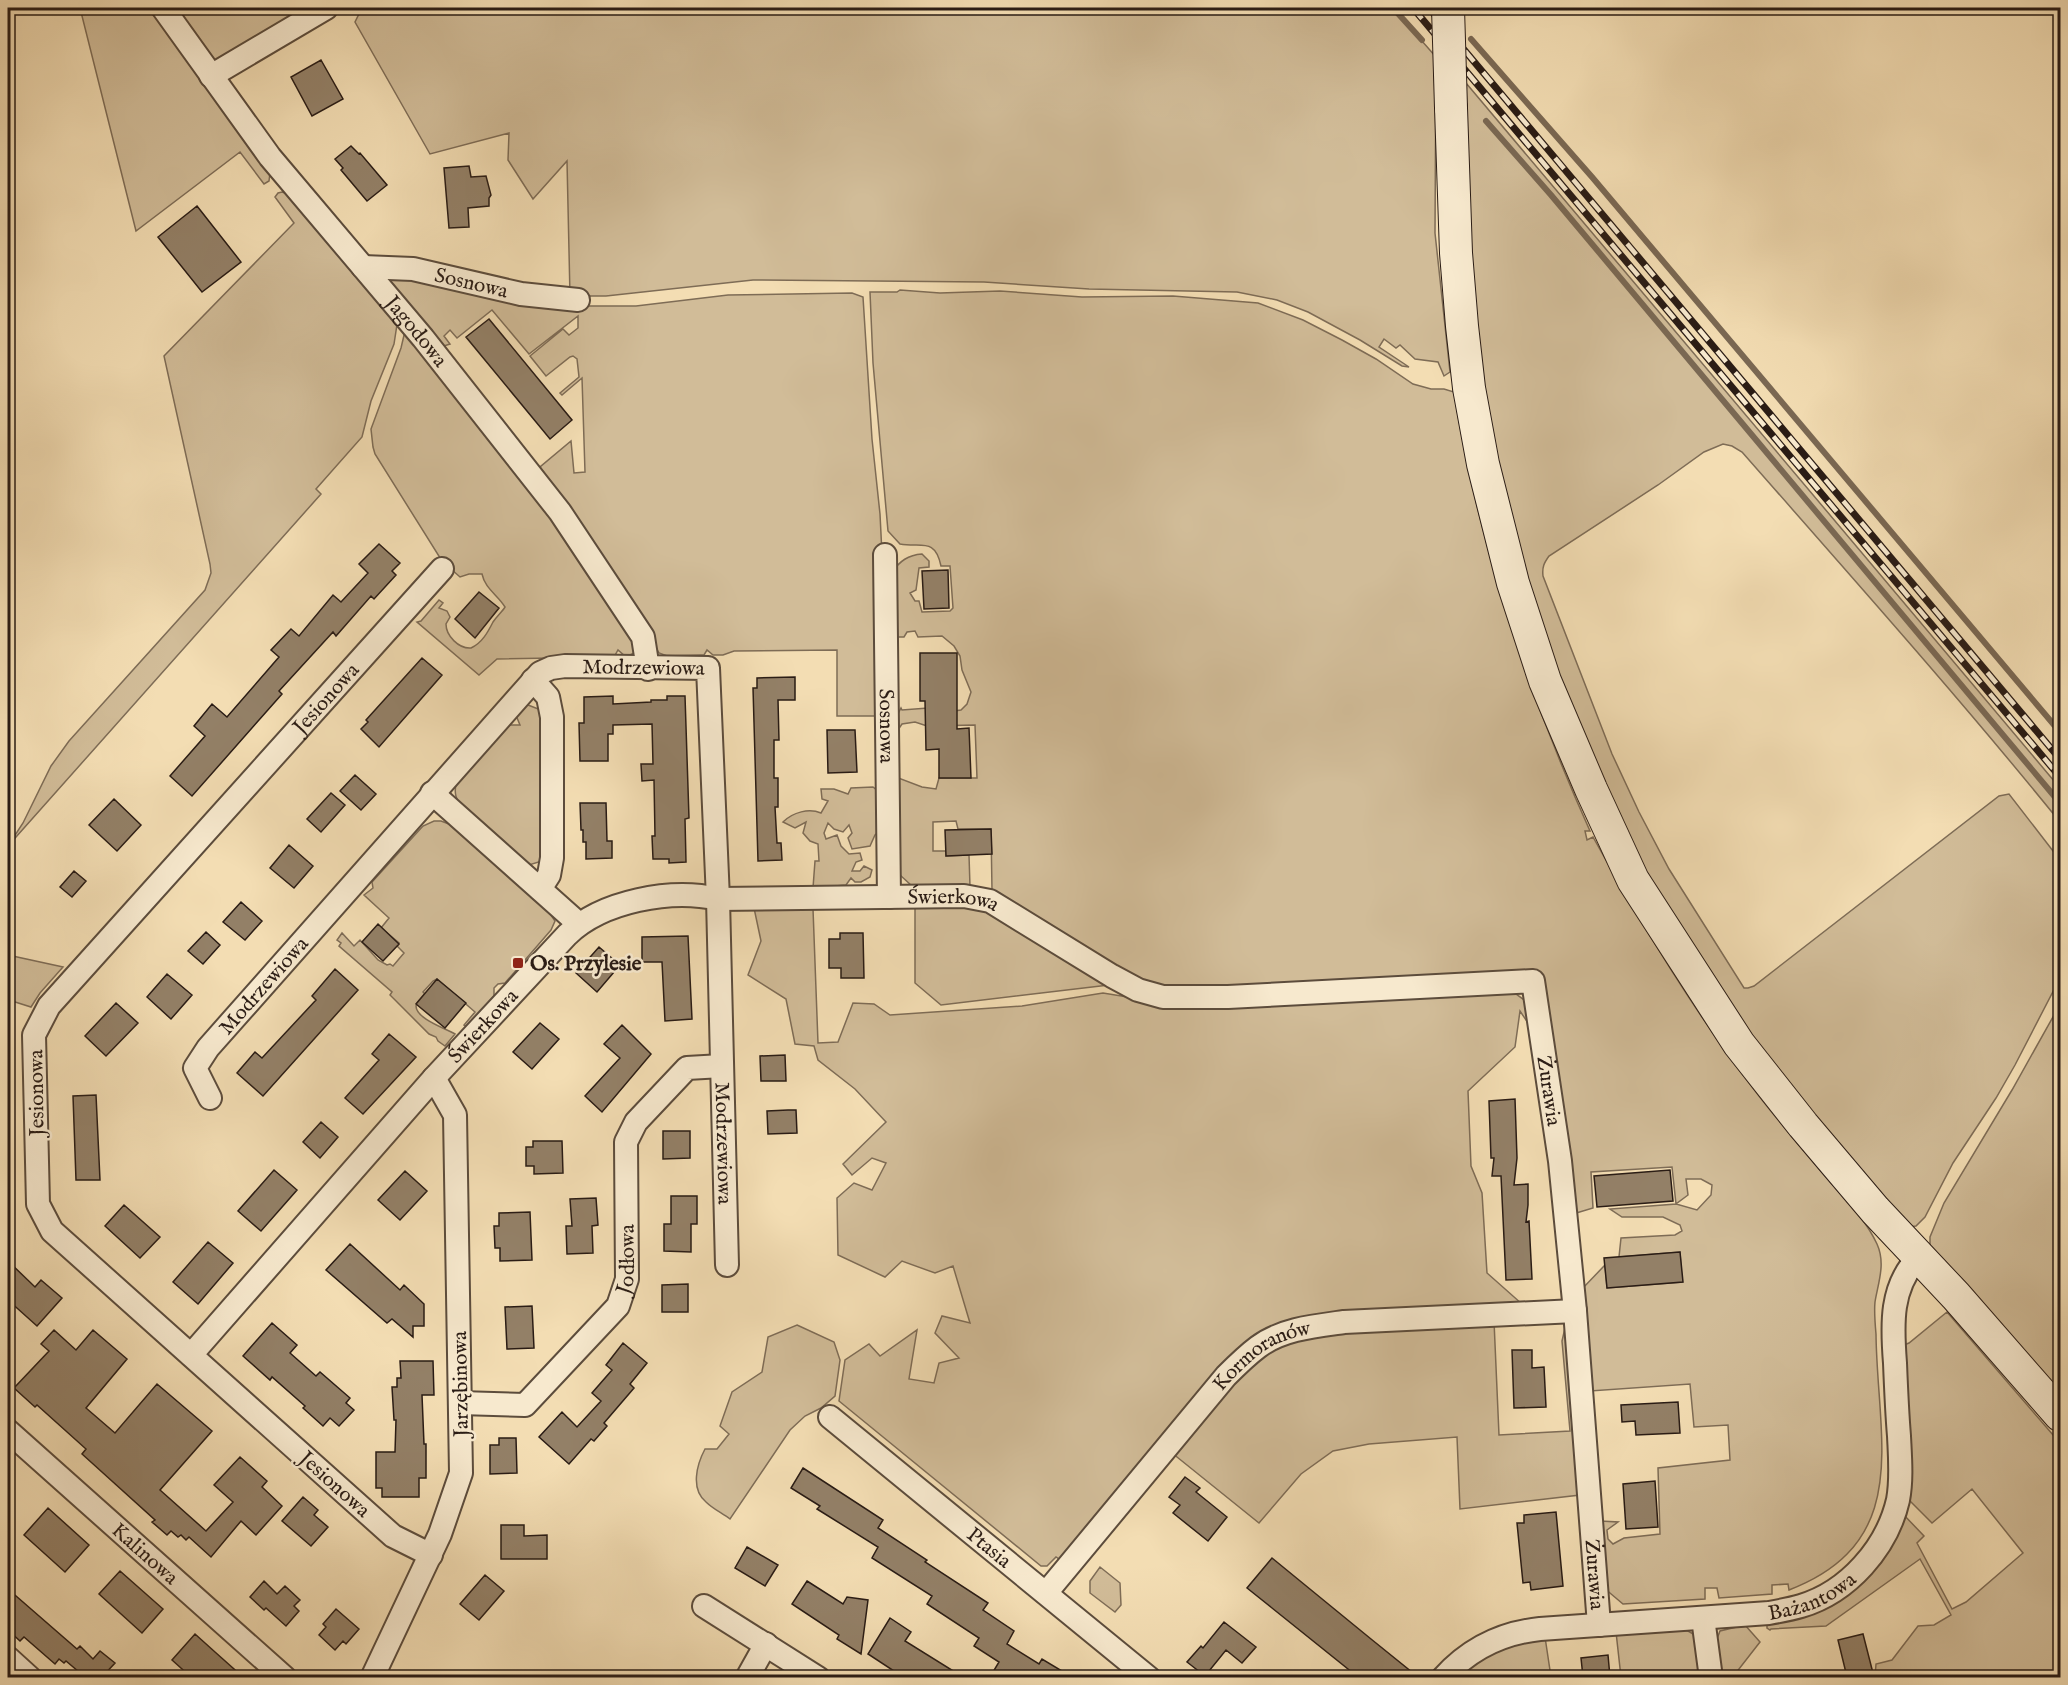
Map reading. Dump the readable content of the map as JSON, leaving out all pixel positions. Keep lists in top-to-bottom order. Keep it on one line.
{"streets":{"street":["Sosnowa","Jagodowa","Modrzewiowa","Jesionowa","Świerkowa","Żurawia","Jodłowa","Kormoranów","Jarzębinowa","Ptasia","Kalinowa","Bażantowa"]},"crossings":[["Sosnowa","Jagodowa"],["Sosnowa","Świerkowa"],["Jagodowa","Modrzewiowa"],["Modrzewiowa","Świerkowa"],["Modrzewiowa","Jodłowa"],["Jesionowa","Świerkowa"],["Jesionowa","Jarzębinowa"],["Świerkowa","Żurawia"],["Świerkowa","Jarzębinowa"],["Żurawia","Kormoranów"],["Żurawia","Bażantowa"],["Jodłowa","Jarzębinowa"],["Kormoranów","Ptasia"]],"places":{"transit":["Os. Przylesie"]}}
